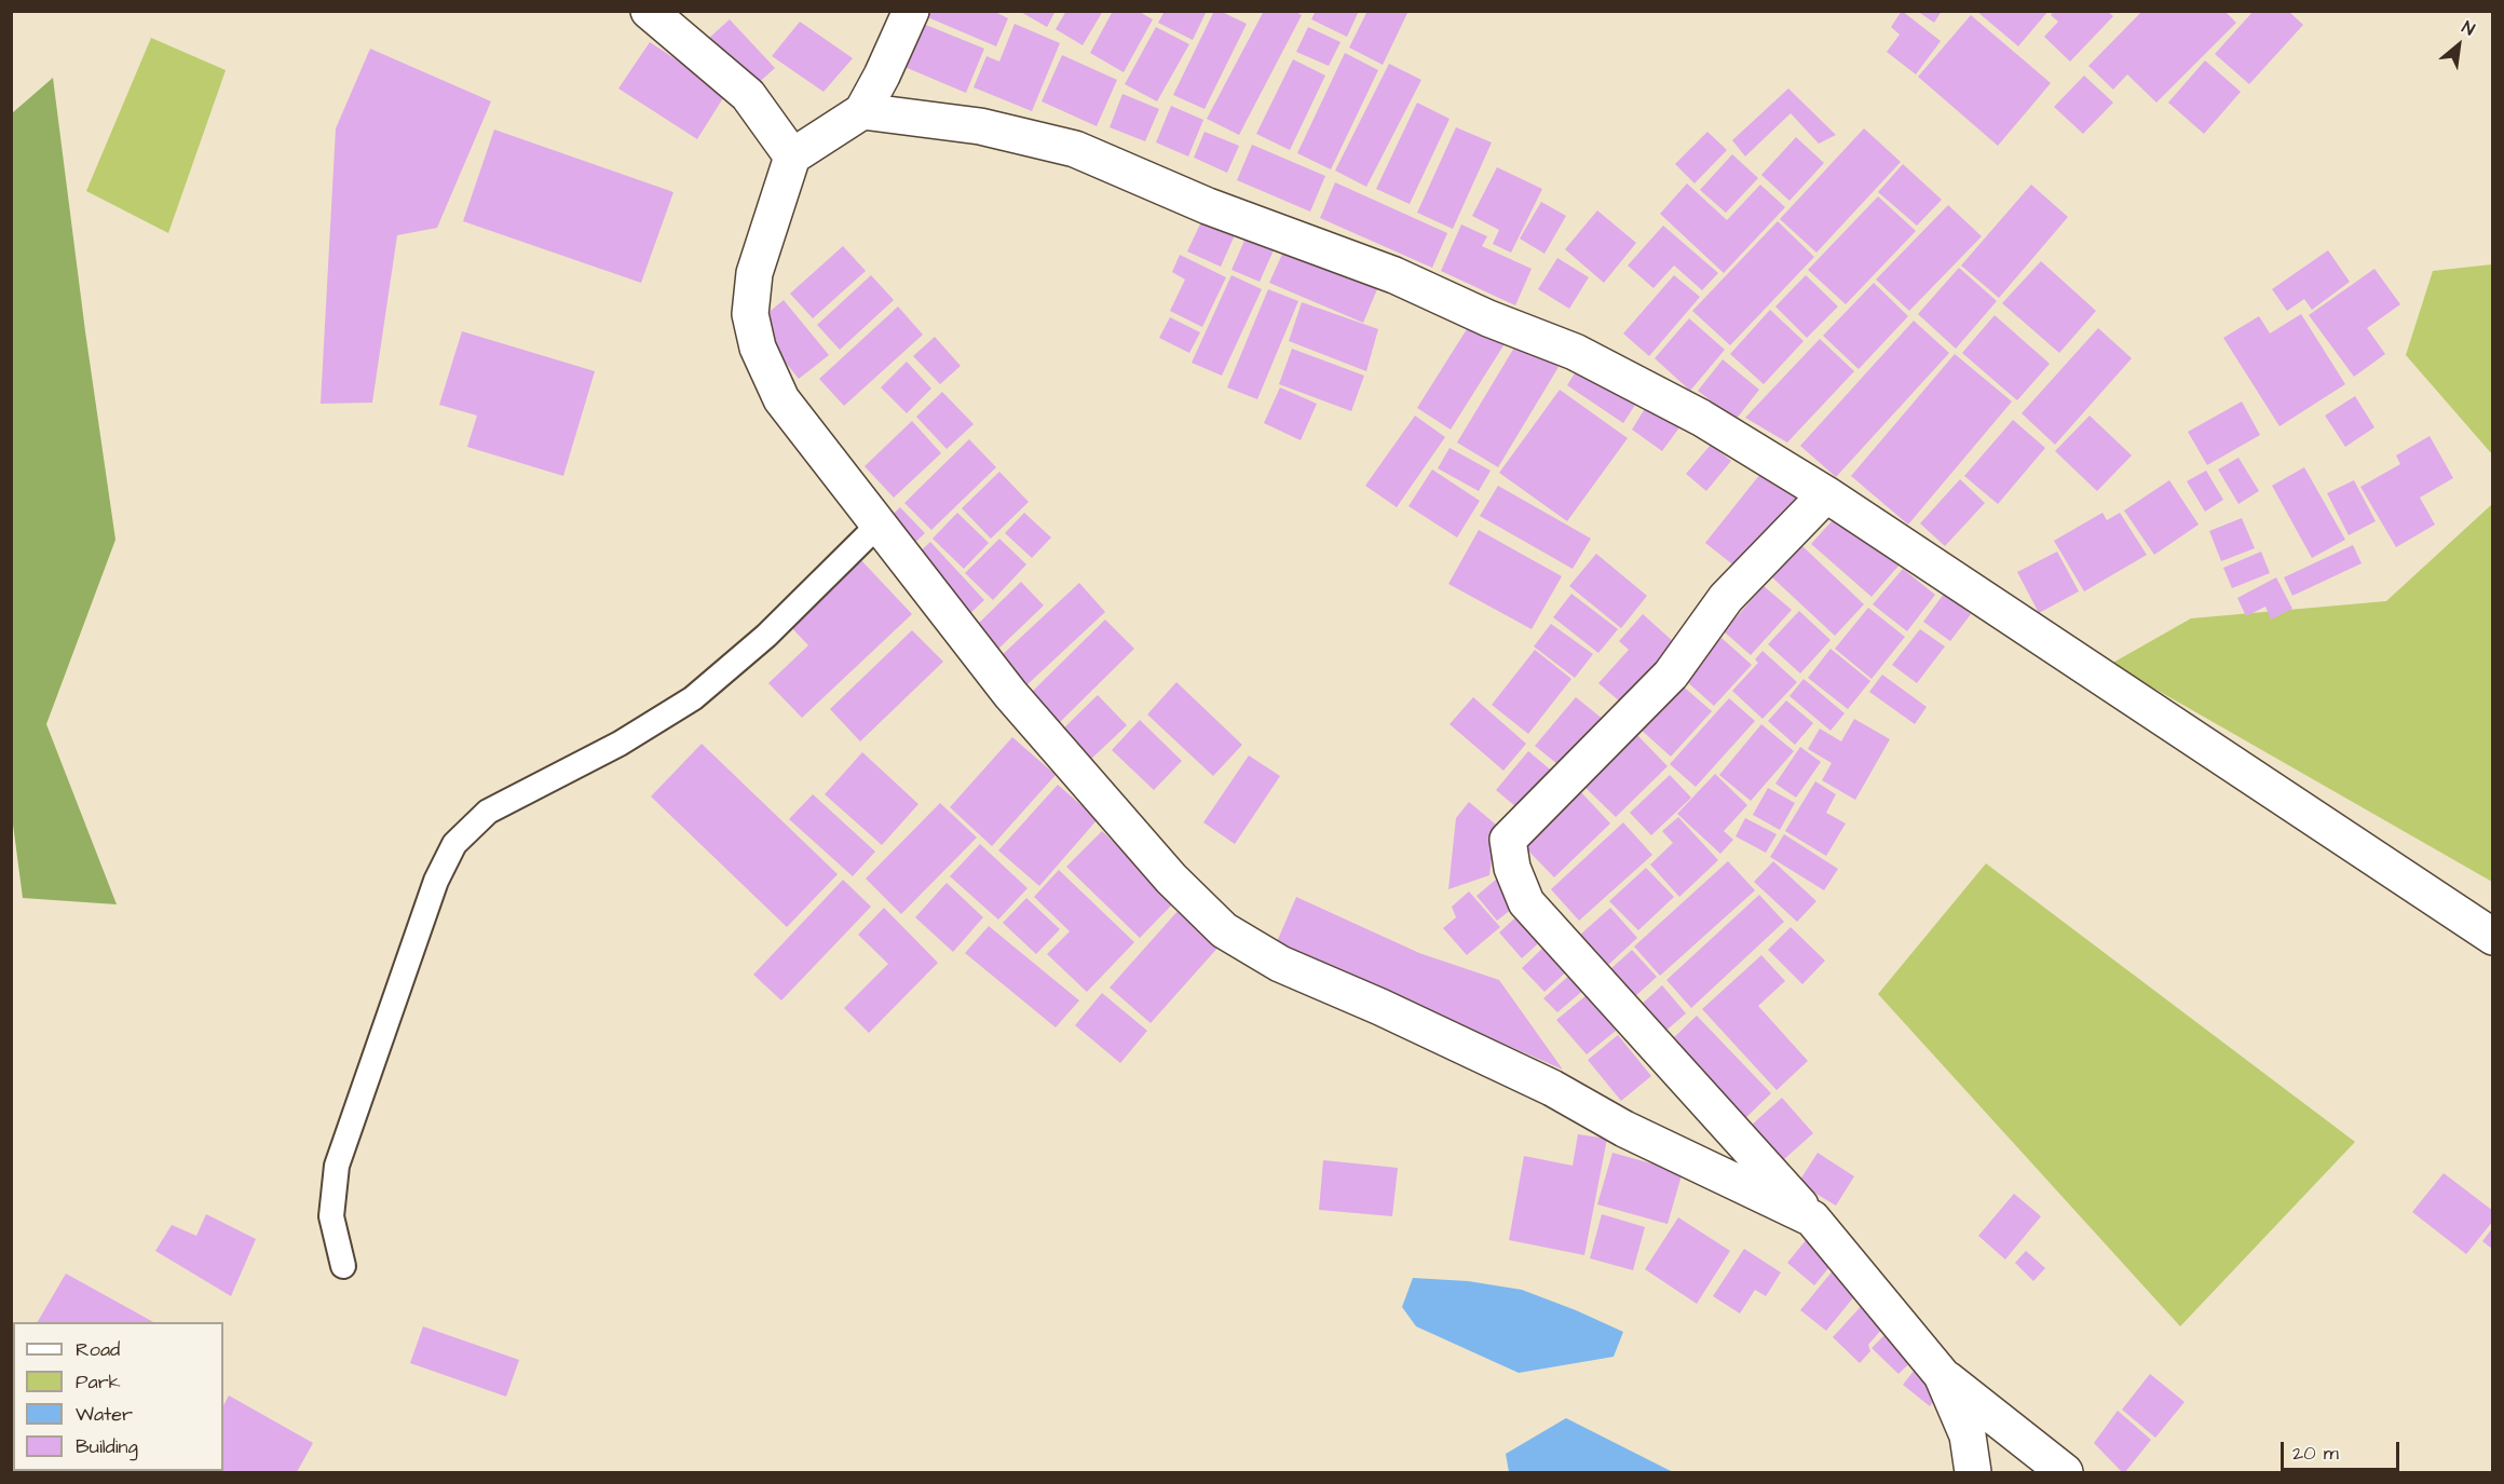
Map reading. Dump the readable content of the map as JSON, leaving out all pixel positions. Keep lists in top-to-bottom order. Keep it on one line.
{"legend":["Road","Park","Water","Building"],"scale_bar":"20 m","north":"top right"}
